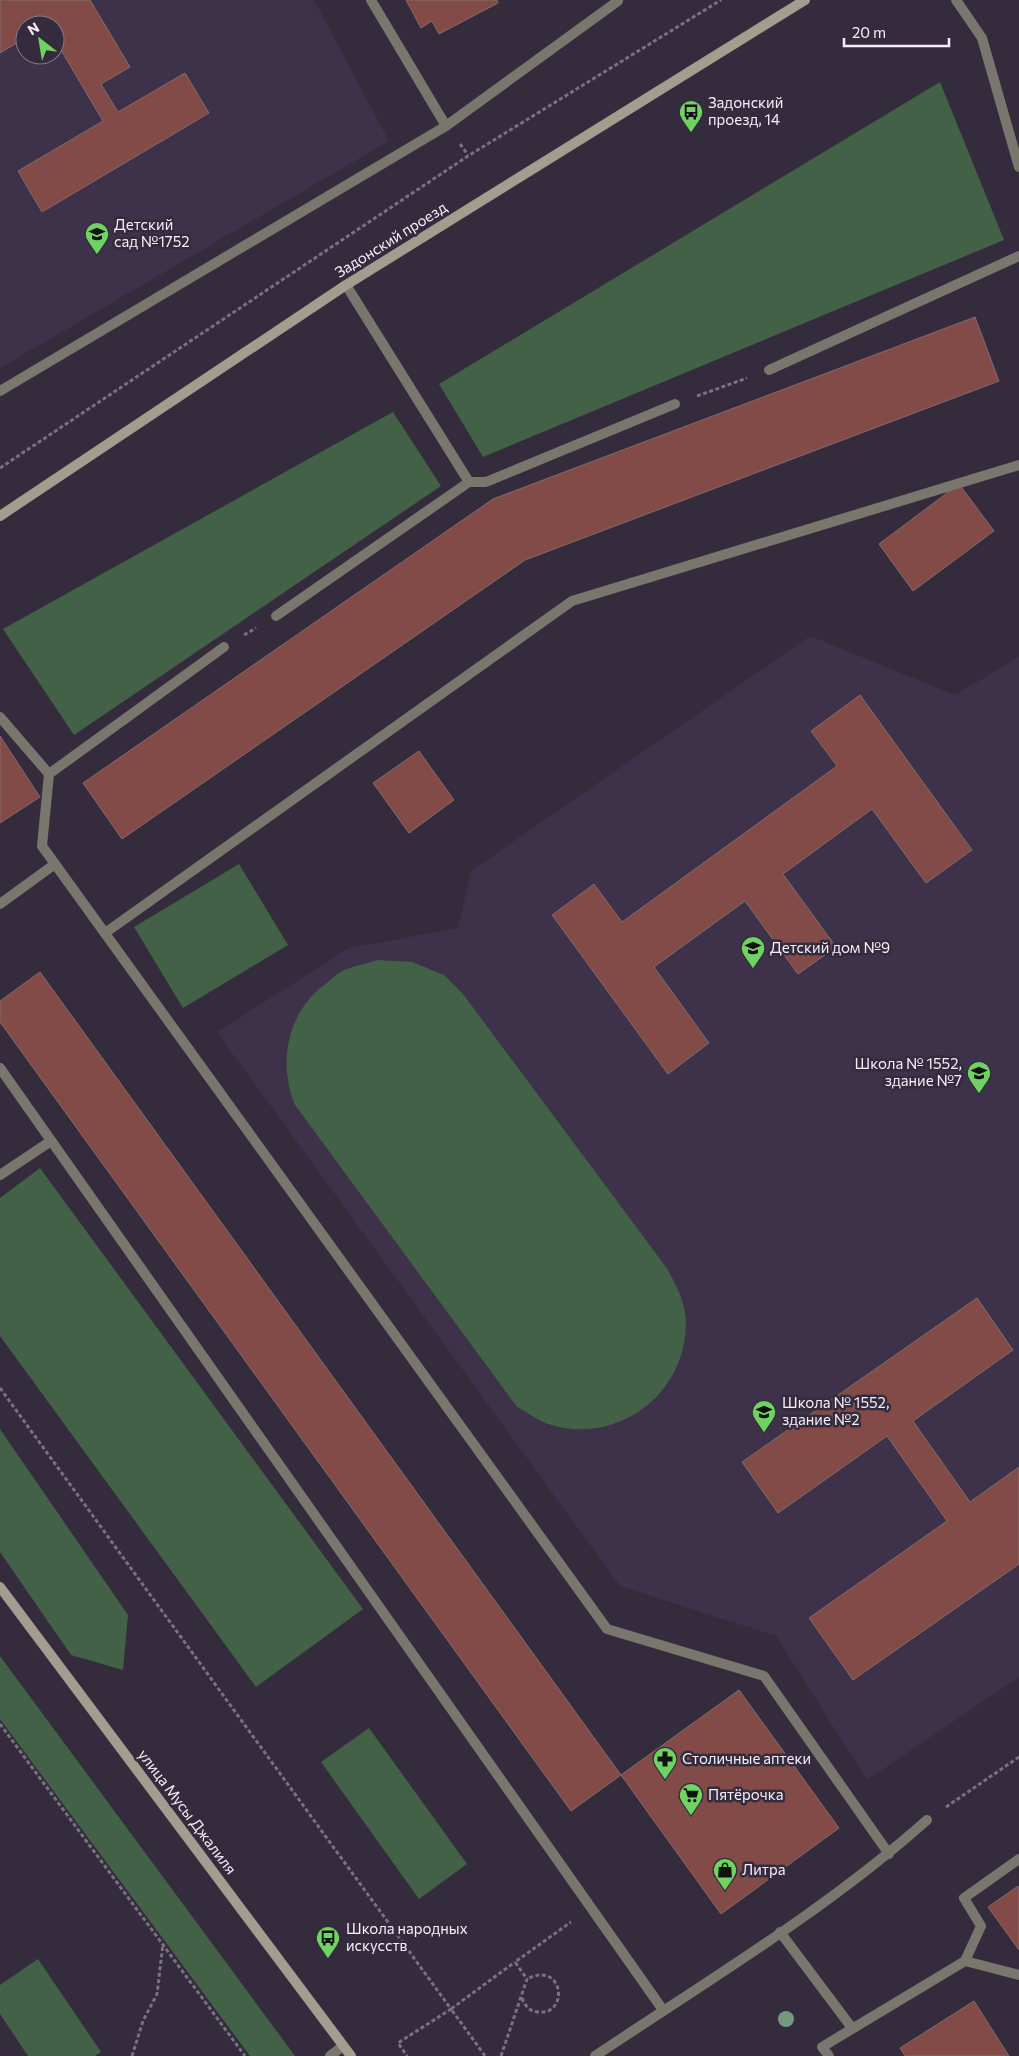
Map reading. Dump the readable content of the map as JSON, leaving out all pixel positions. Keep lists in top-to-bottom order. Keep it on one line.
{"streets":{"street":["Задонский проезд","улица Мусы Джалиля"]},"places":{"bus stop":["Задонский проезд, 14","Школа народных искусств"],"school or university":["Детский сад №1752","Детский дом №9","Школа № 1552, здание №7","Школа № 1552, здание №2"],"pharmacy":["Столичные аптеки"],"supermarket":["Пятёрочка"],"shop":["Литра"]},"scale_bar":"20 m","north":"top left"}
